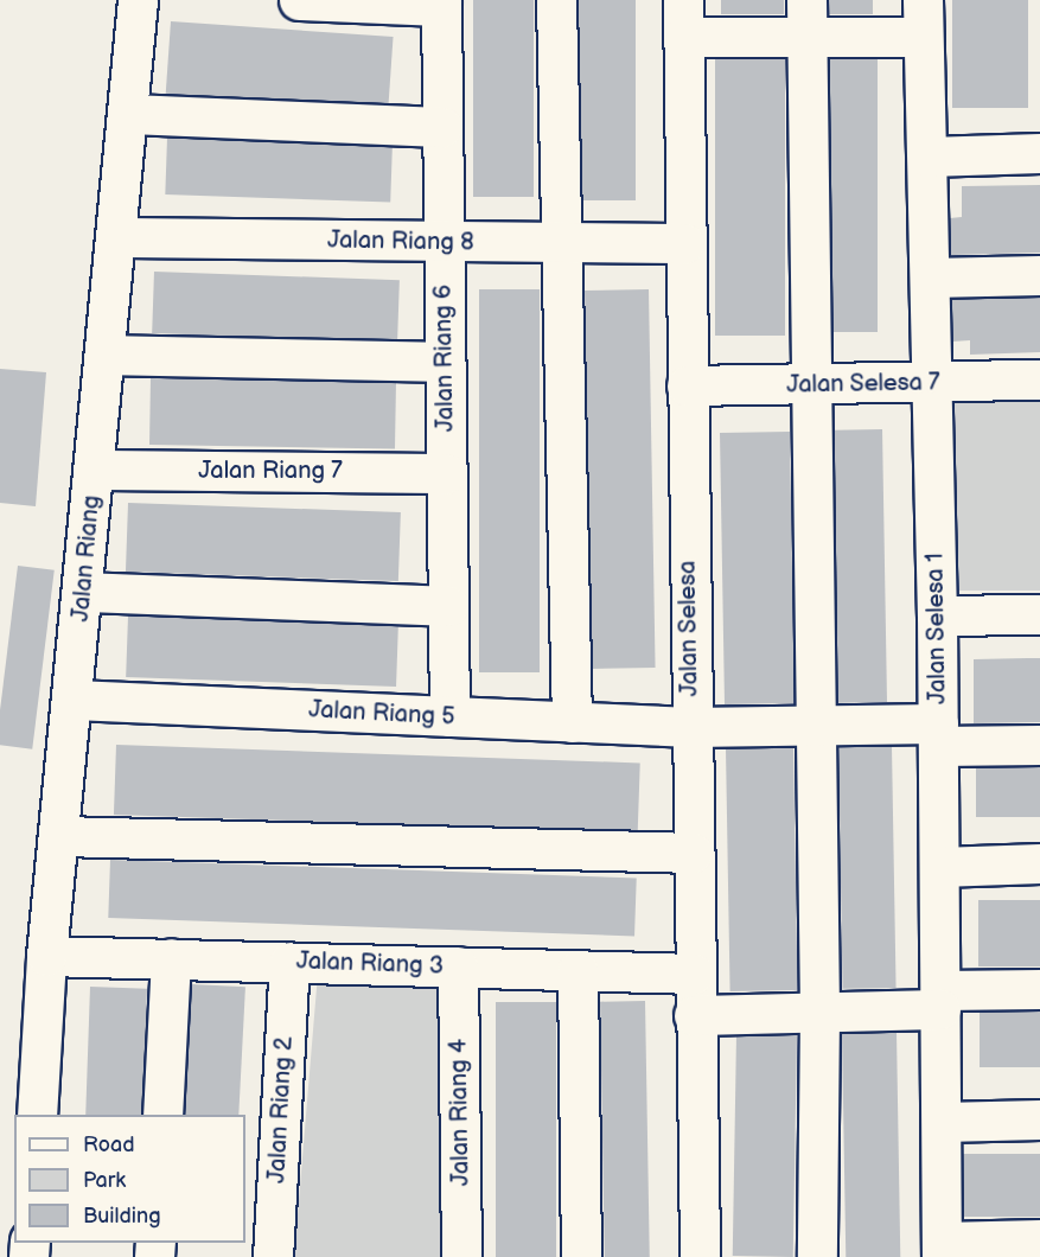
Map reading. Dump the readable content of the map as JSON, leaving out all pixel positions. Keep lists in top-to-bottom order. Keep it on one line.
{"streets":{"street":["Jalan Riang 8","Jalan Riang 6","Jalan Selesa 7","Jalan Riang 7","Jalan Riang","Jalan Selesa","Jalan Selesa 1","Jalan Riang 5","Jalan Riang 3","Jalan Riang 2","Jalan Riang 4"]},"crossings":[["Jalan Riang 8","Jalan Riang 6"],["Jalan Riang 8","Jalan Riang"],["Jalan Riang 8","Jalan Selesa"],["Jalan Riang 6","Jalan Riang 7"],["Jalan Riang 6","Jalan Riang 5"],["Jalan Selesa 7","Jalan Selesa"],["Jalan Selesa 7","Jalan Selesa 1"],["Jalan Riang 7","Jalan Riang"],["Jalan Riang","Jalan Riang 5"],["Jalan Riang","Jalan Riang 3"],["Jalan Selesa","Jalan Riang 5"],["Jalan Selesa","Jalan Riang 3"],["Jalan Selesa 1","Jalan Riang 5"],["Jalan Riang 3","Jalan Riang 2"],["Jalan Riang 3","Jalan Riang 4"]],"legend":["Road","Park","Building"]}
